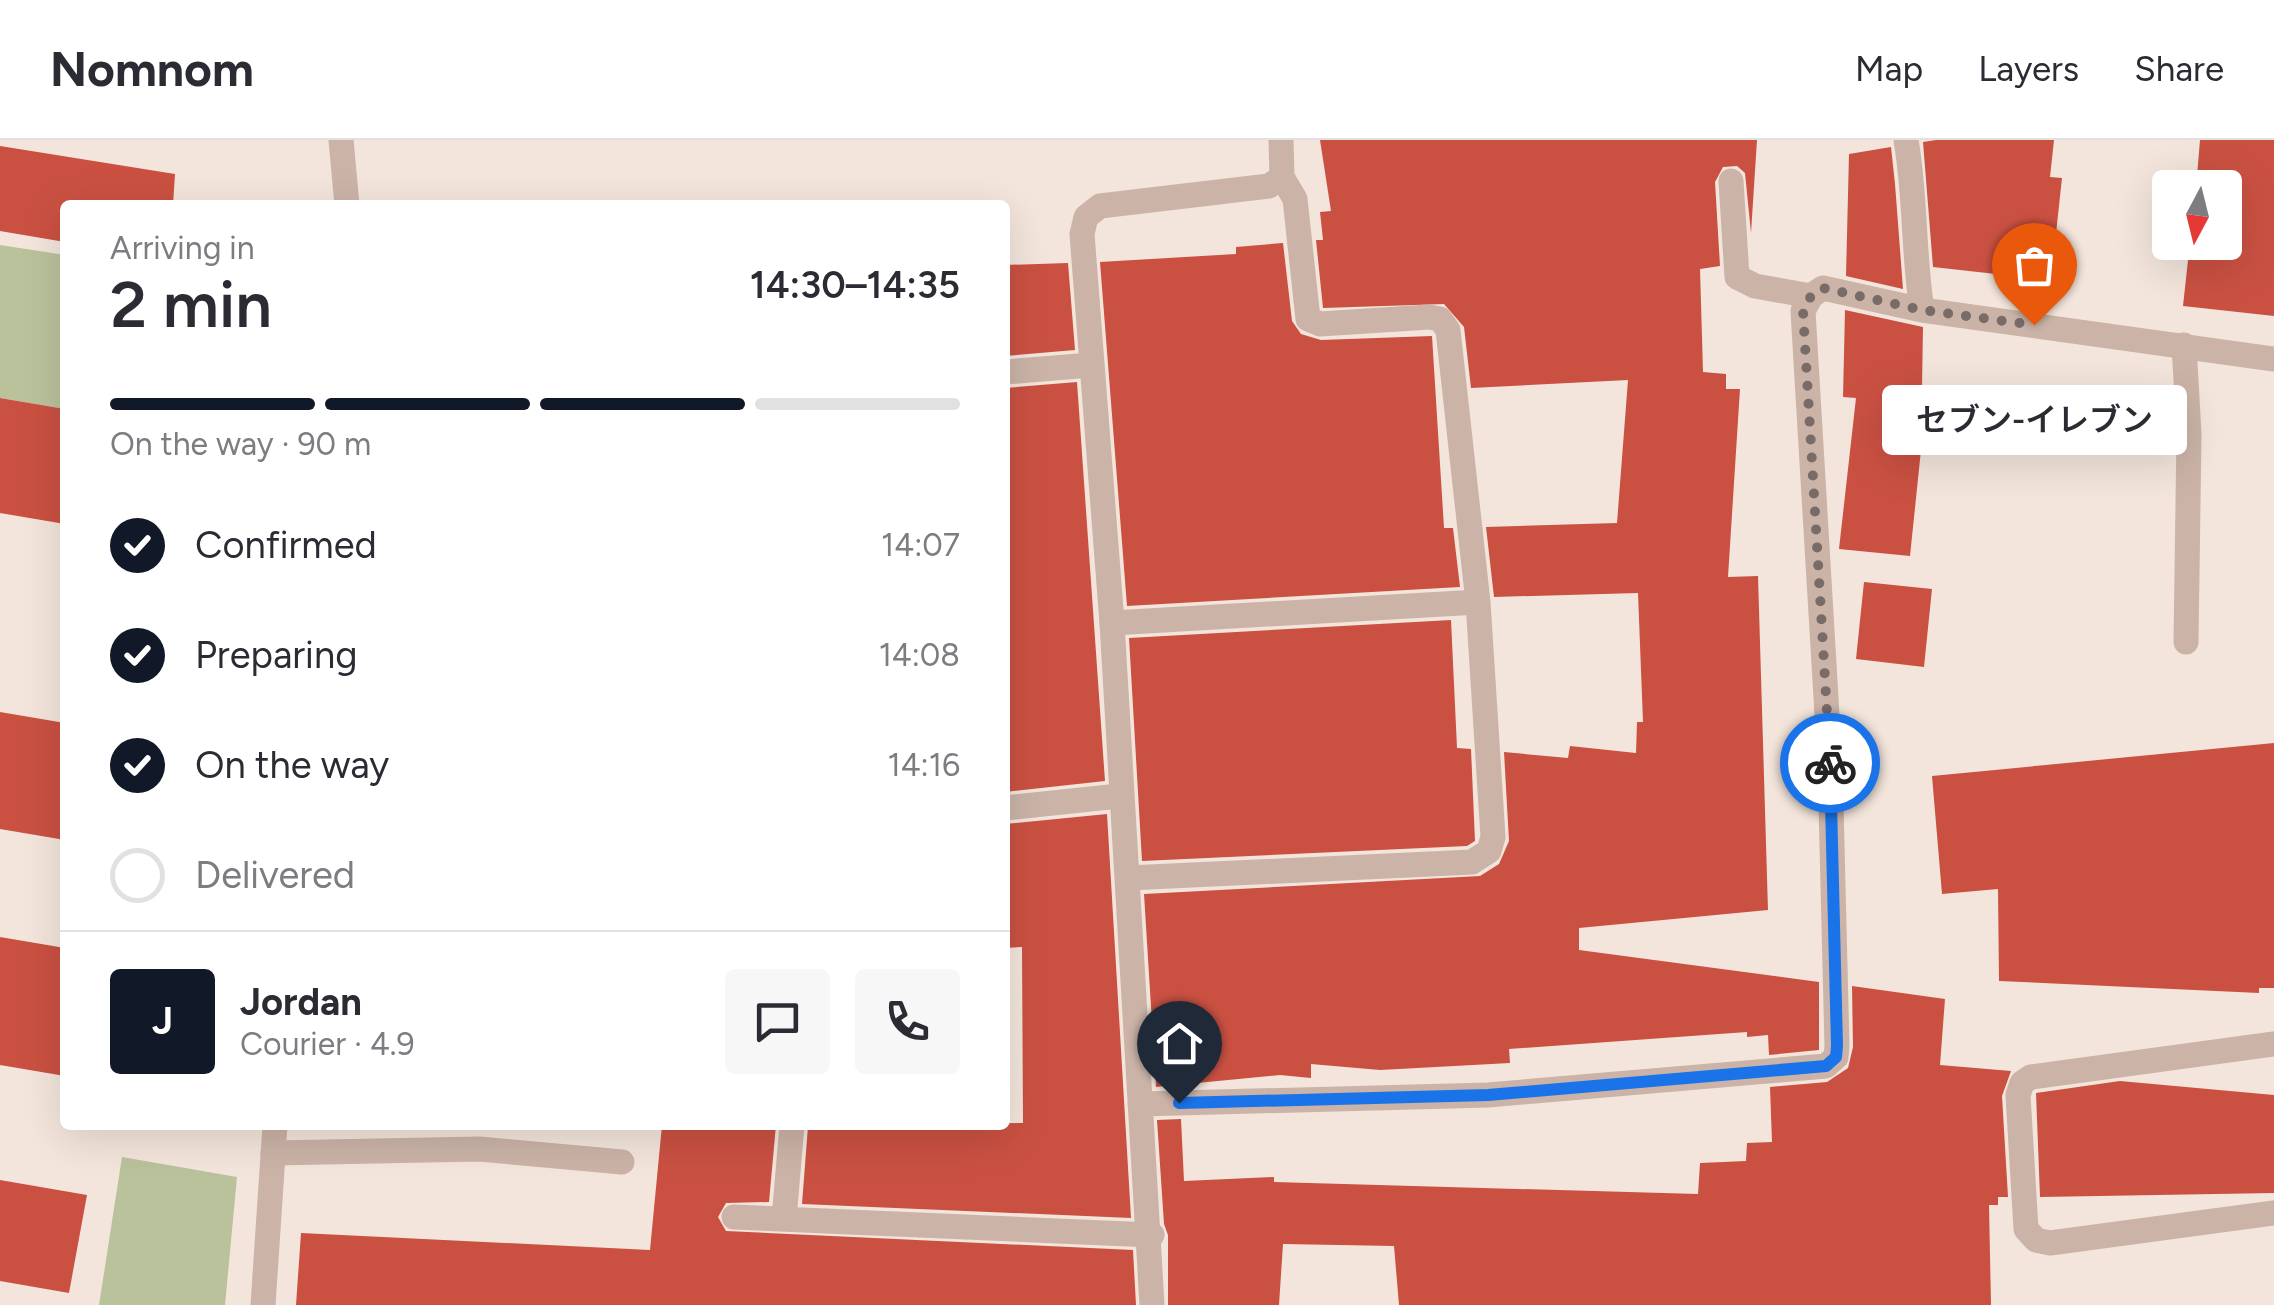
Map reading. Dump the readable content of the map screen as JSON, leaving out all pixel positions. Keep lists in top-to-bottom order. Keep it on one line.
{"places":["セブン-イレブン"],"north":"bottom","page":{"header":"Nomnom","nav":["Map","Layers","Share"],"heading":["2 min","Arriving in","14:30–14:35"],"panel":["Jordan","Courier · 4.9"],"bar":"On the way · 90 m","bubble":"セブン-イレブン","list":[["Confirmed","14:07"],["Preparing","14:08"],["On the way","14:16"],"Delivered"],"round":"J"}}
